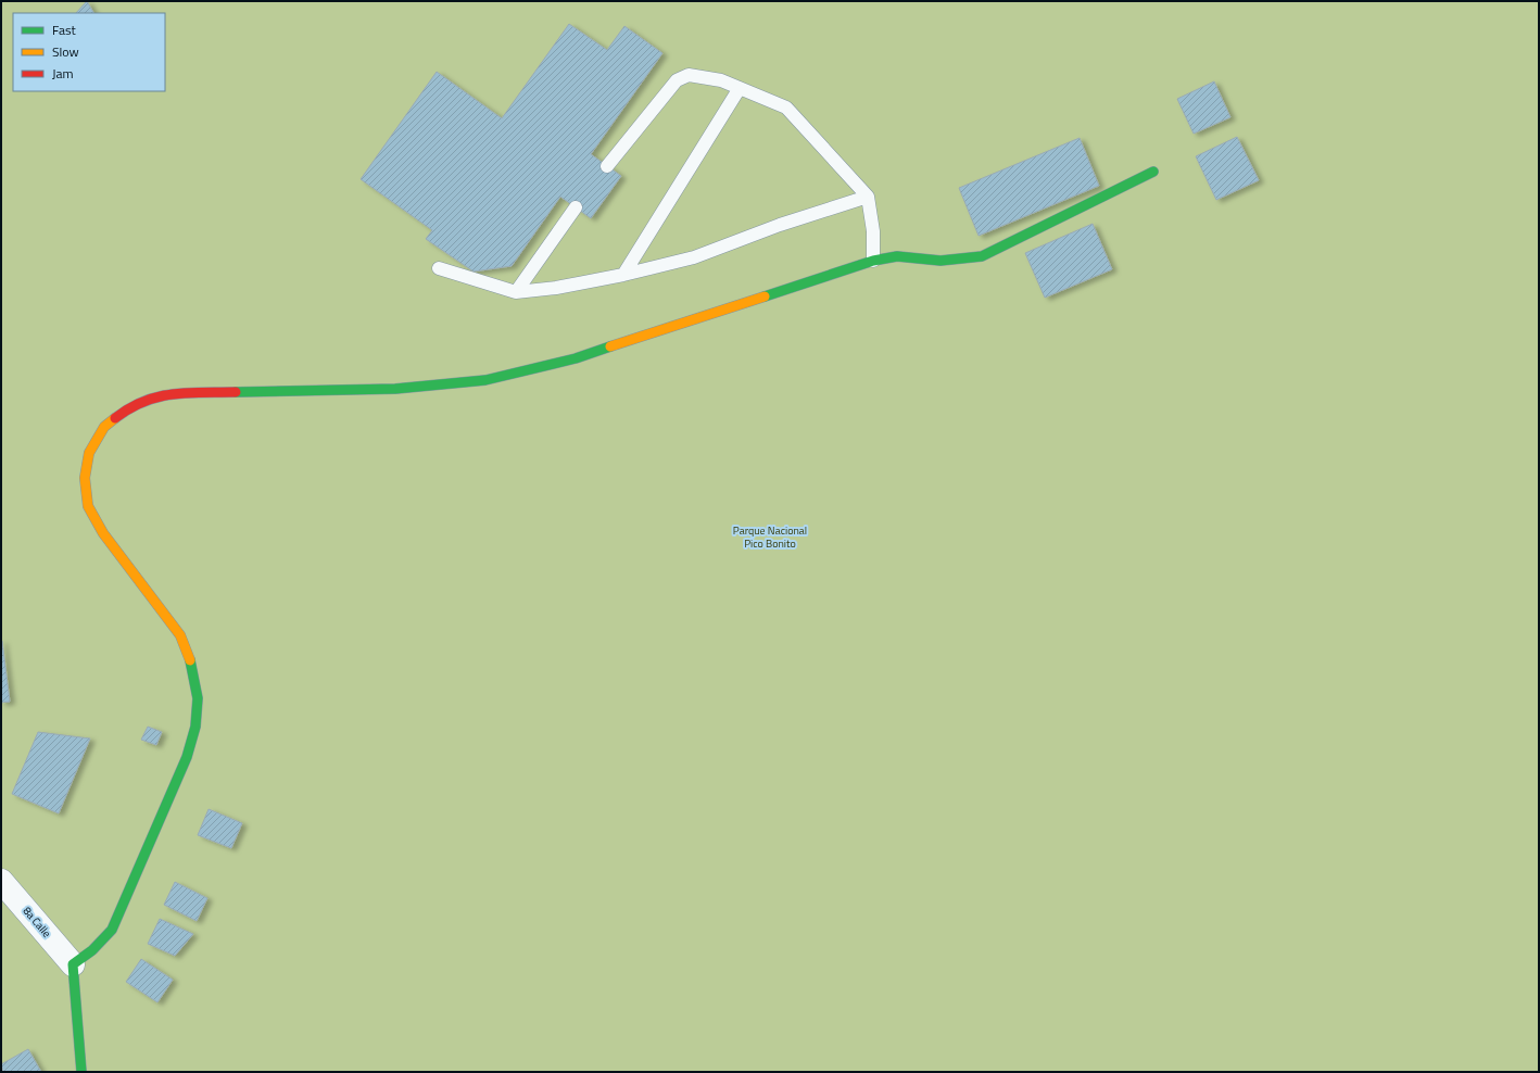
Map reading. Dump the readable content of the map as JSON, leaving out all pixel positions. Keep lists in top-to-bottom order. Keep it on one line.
{"streets":{"street":["8a Calle"]},"parks":["Parque Nacional Pico Bonito"],"legend":["Fast","Slow","Jam"]}
